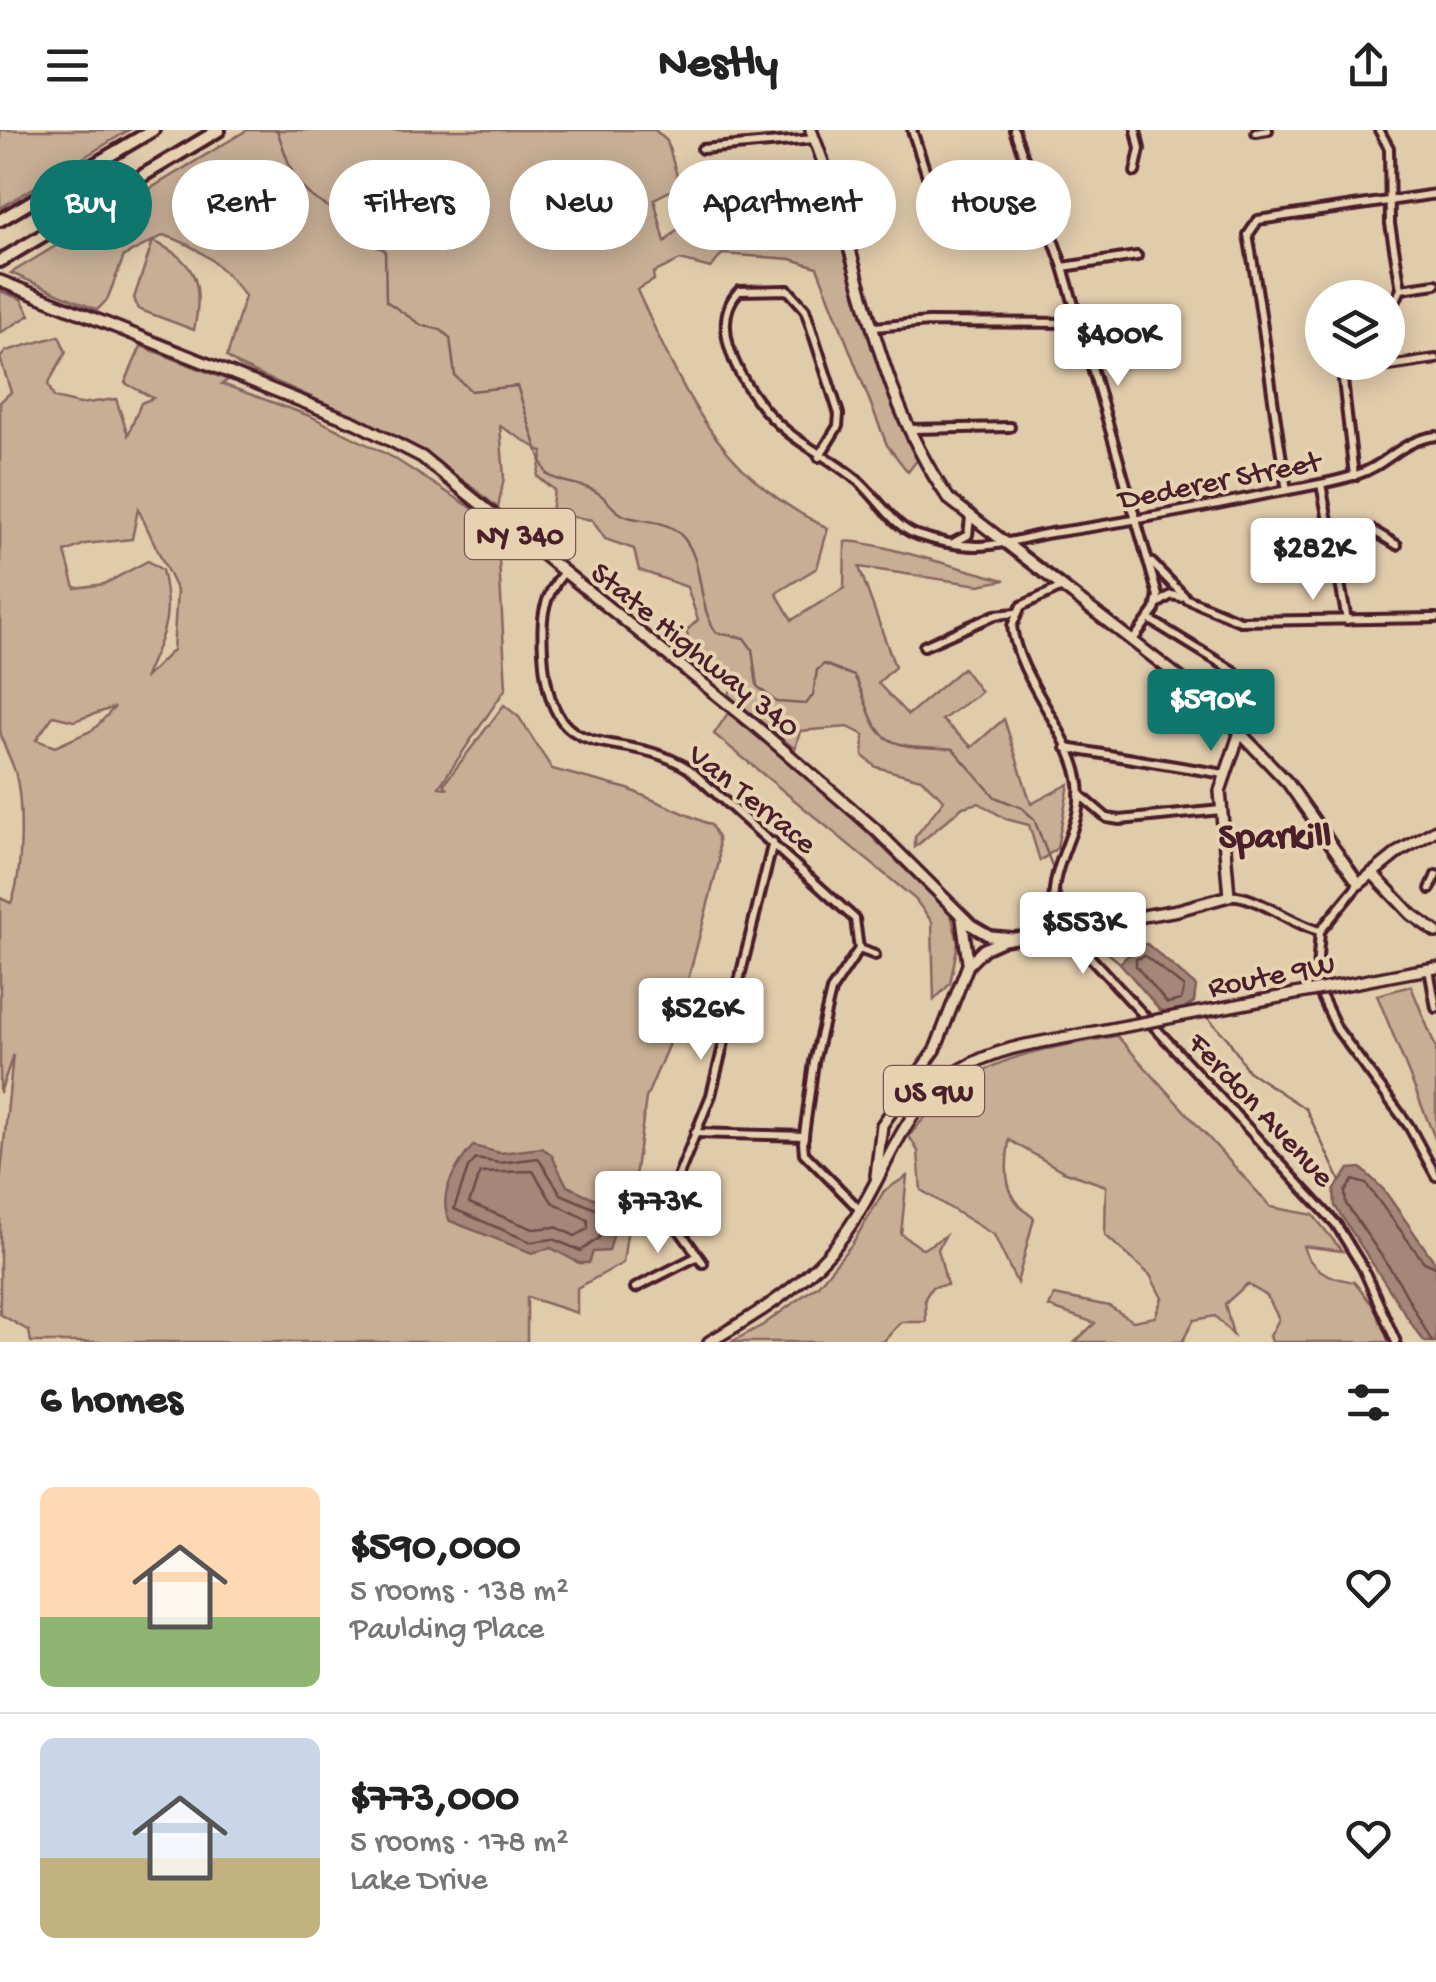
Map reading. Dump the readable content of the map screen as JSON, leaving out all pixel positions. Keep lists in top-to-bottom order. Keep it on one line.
{"streets":{"main road":["NY 340","State Highway 340","Route 9W","US 9W"],"street":["Dederer Street","Van Terrace","Ferdon Avenue"]},"crossings":[["State Highway 340","Van Terrace"]],"districts":["Sparkill"],"page":{"header":"Nestly","chip":["Buy","Rent","Filters","New","Apartment","House"],"price":["$400K","$282K","$590K","$553K","$526K","$773K"],"heading":"6 homes","list":[{"name":"$590,000","note":"5 rooms · 138 m² · Paulding Place"},{"name":"$773,000","note":"5 rooms · 178 m² · Lake Drive"}]}}
